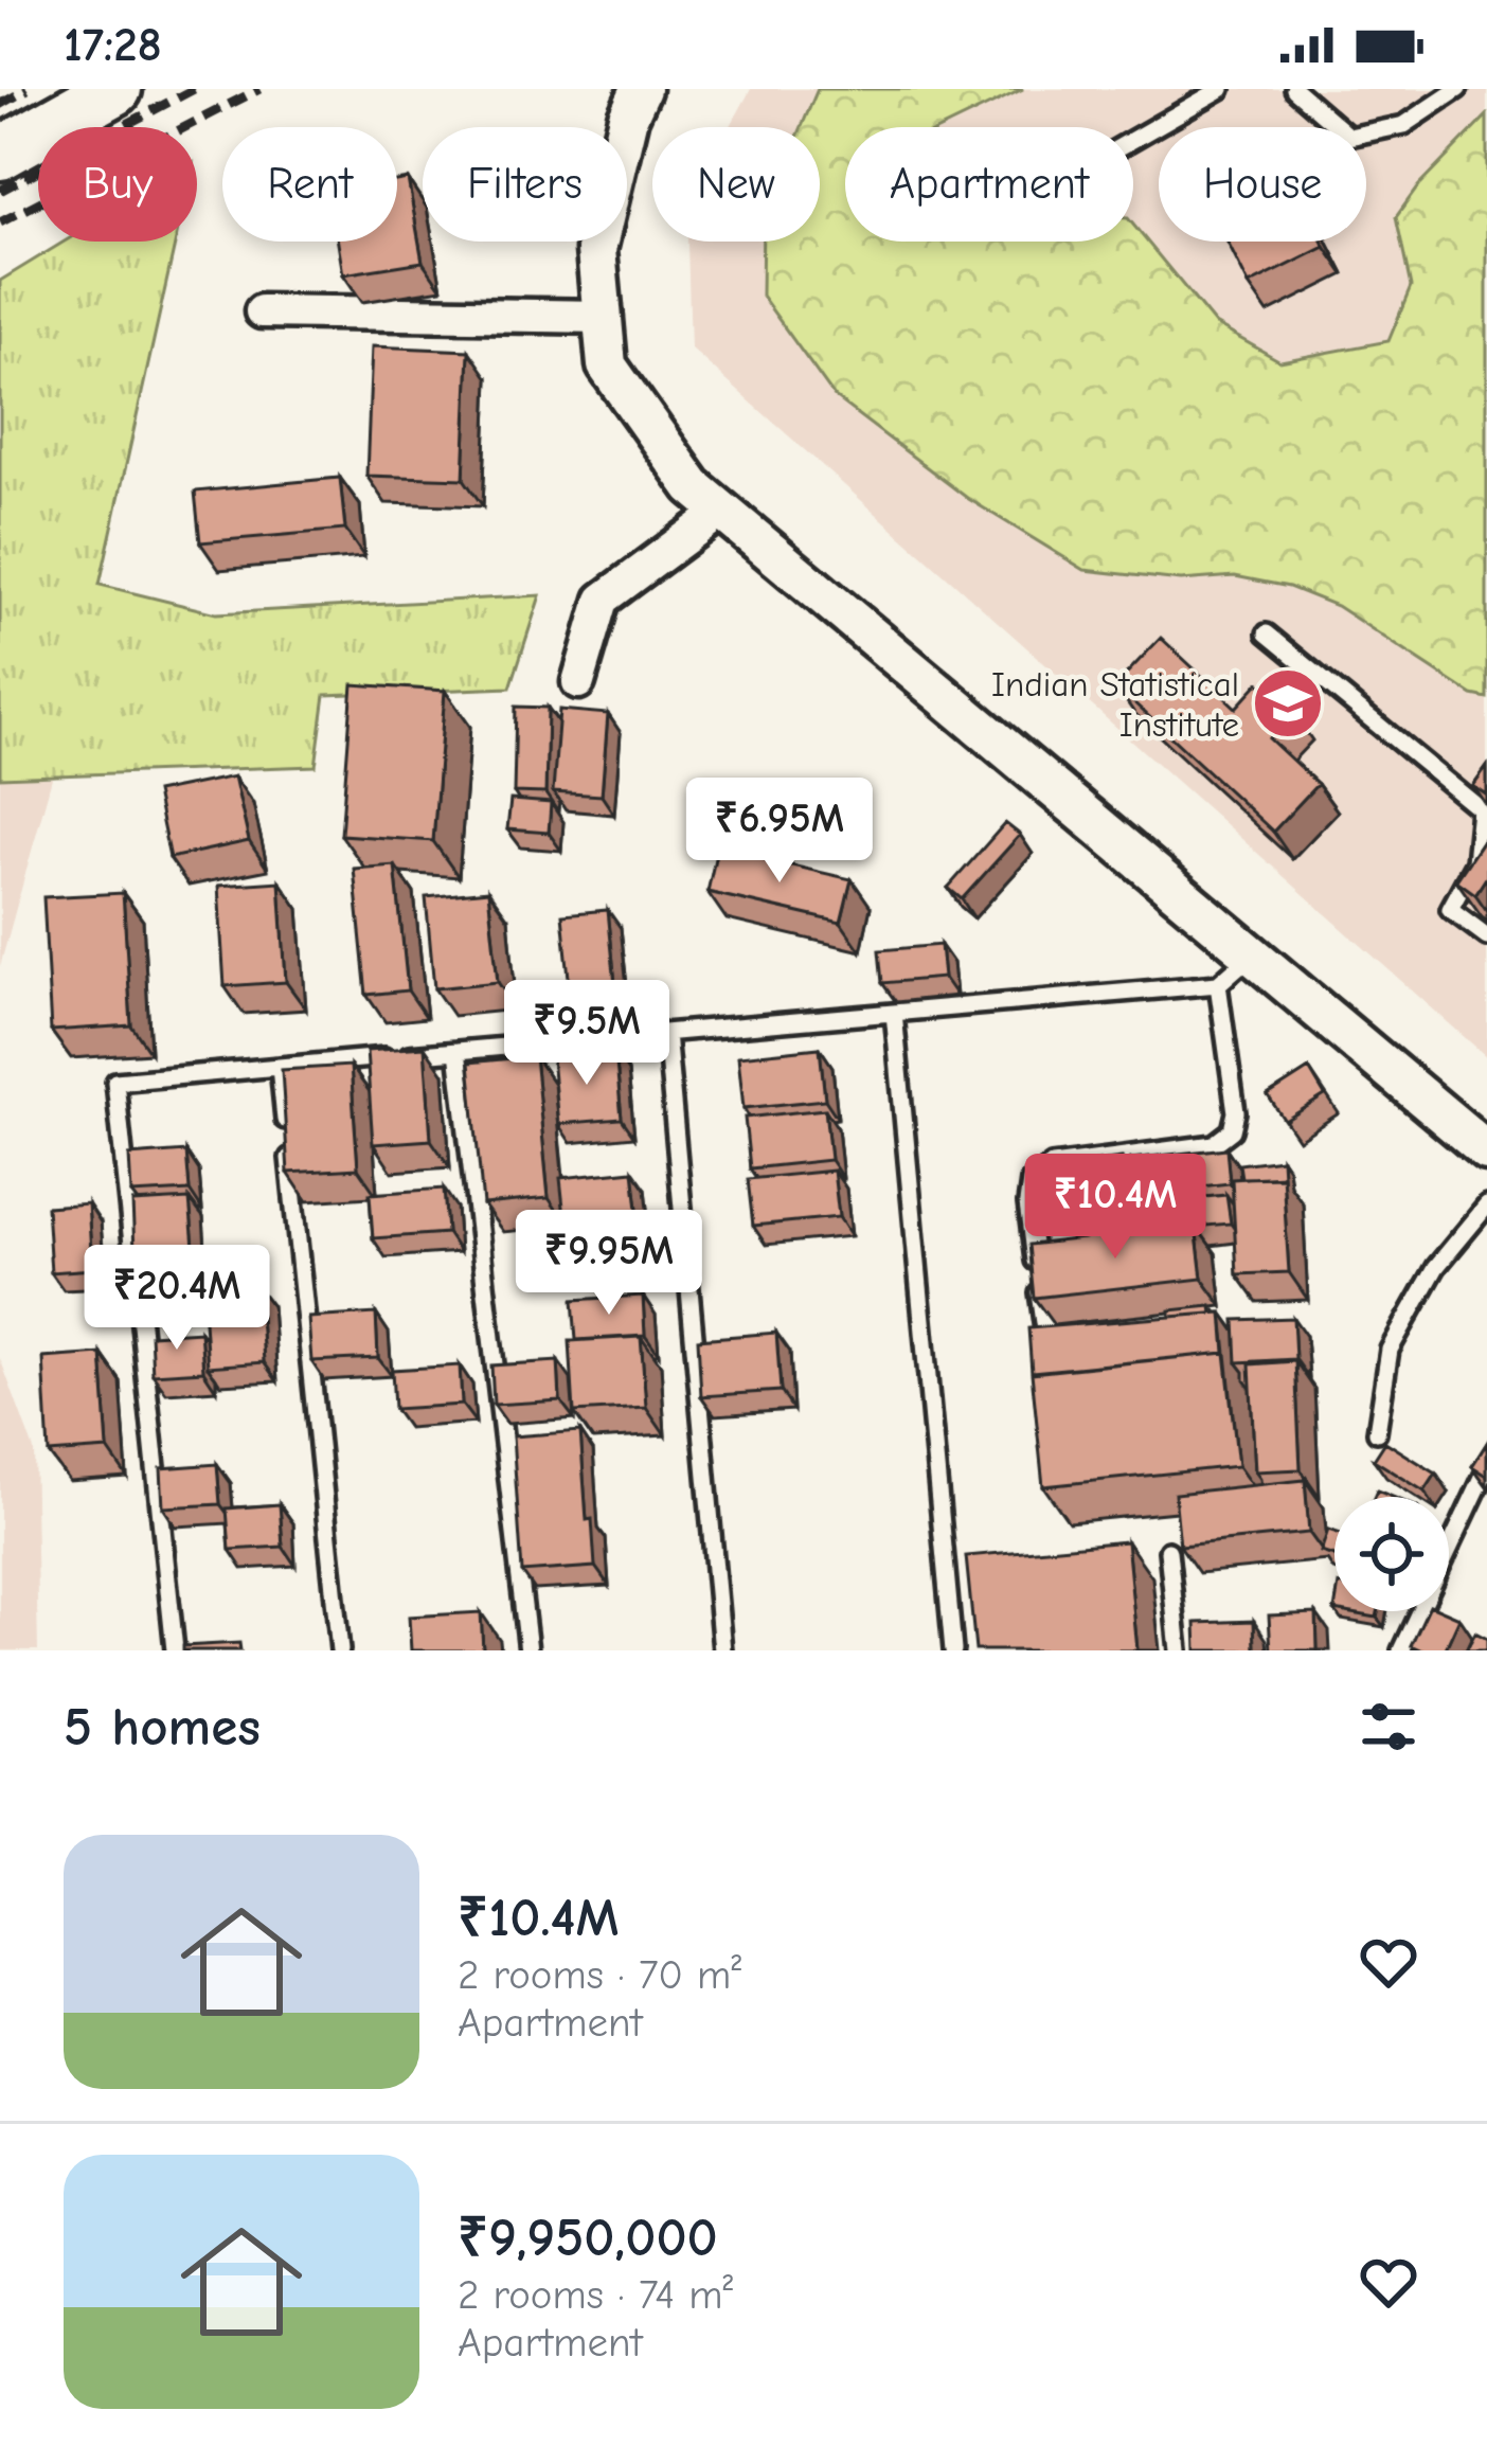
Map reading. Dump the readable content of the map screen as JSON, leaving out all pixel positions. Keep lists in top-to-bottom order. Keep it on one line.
{"places":{"school or university":["Indian Statistical Institute"]},"page":{"status":"17:28","chip":["Buy","Rent","Filters","New","Apartment","House"],"price":["₹6.95M","₹9.5M","₹10.4M","₹9.95M","₹20.4M"],"heading":"5 homes","list":[{"name":"₹10.4M","note":"2 rooms · 70 m² · Apartment"},{"name":"₹9,950,000","note":"2 rooms · 74 m² · Apartment"}]}}
